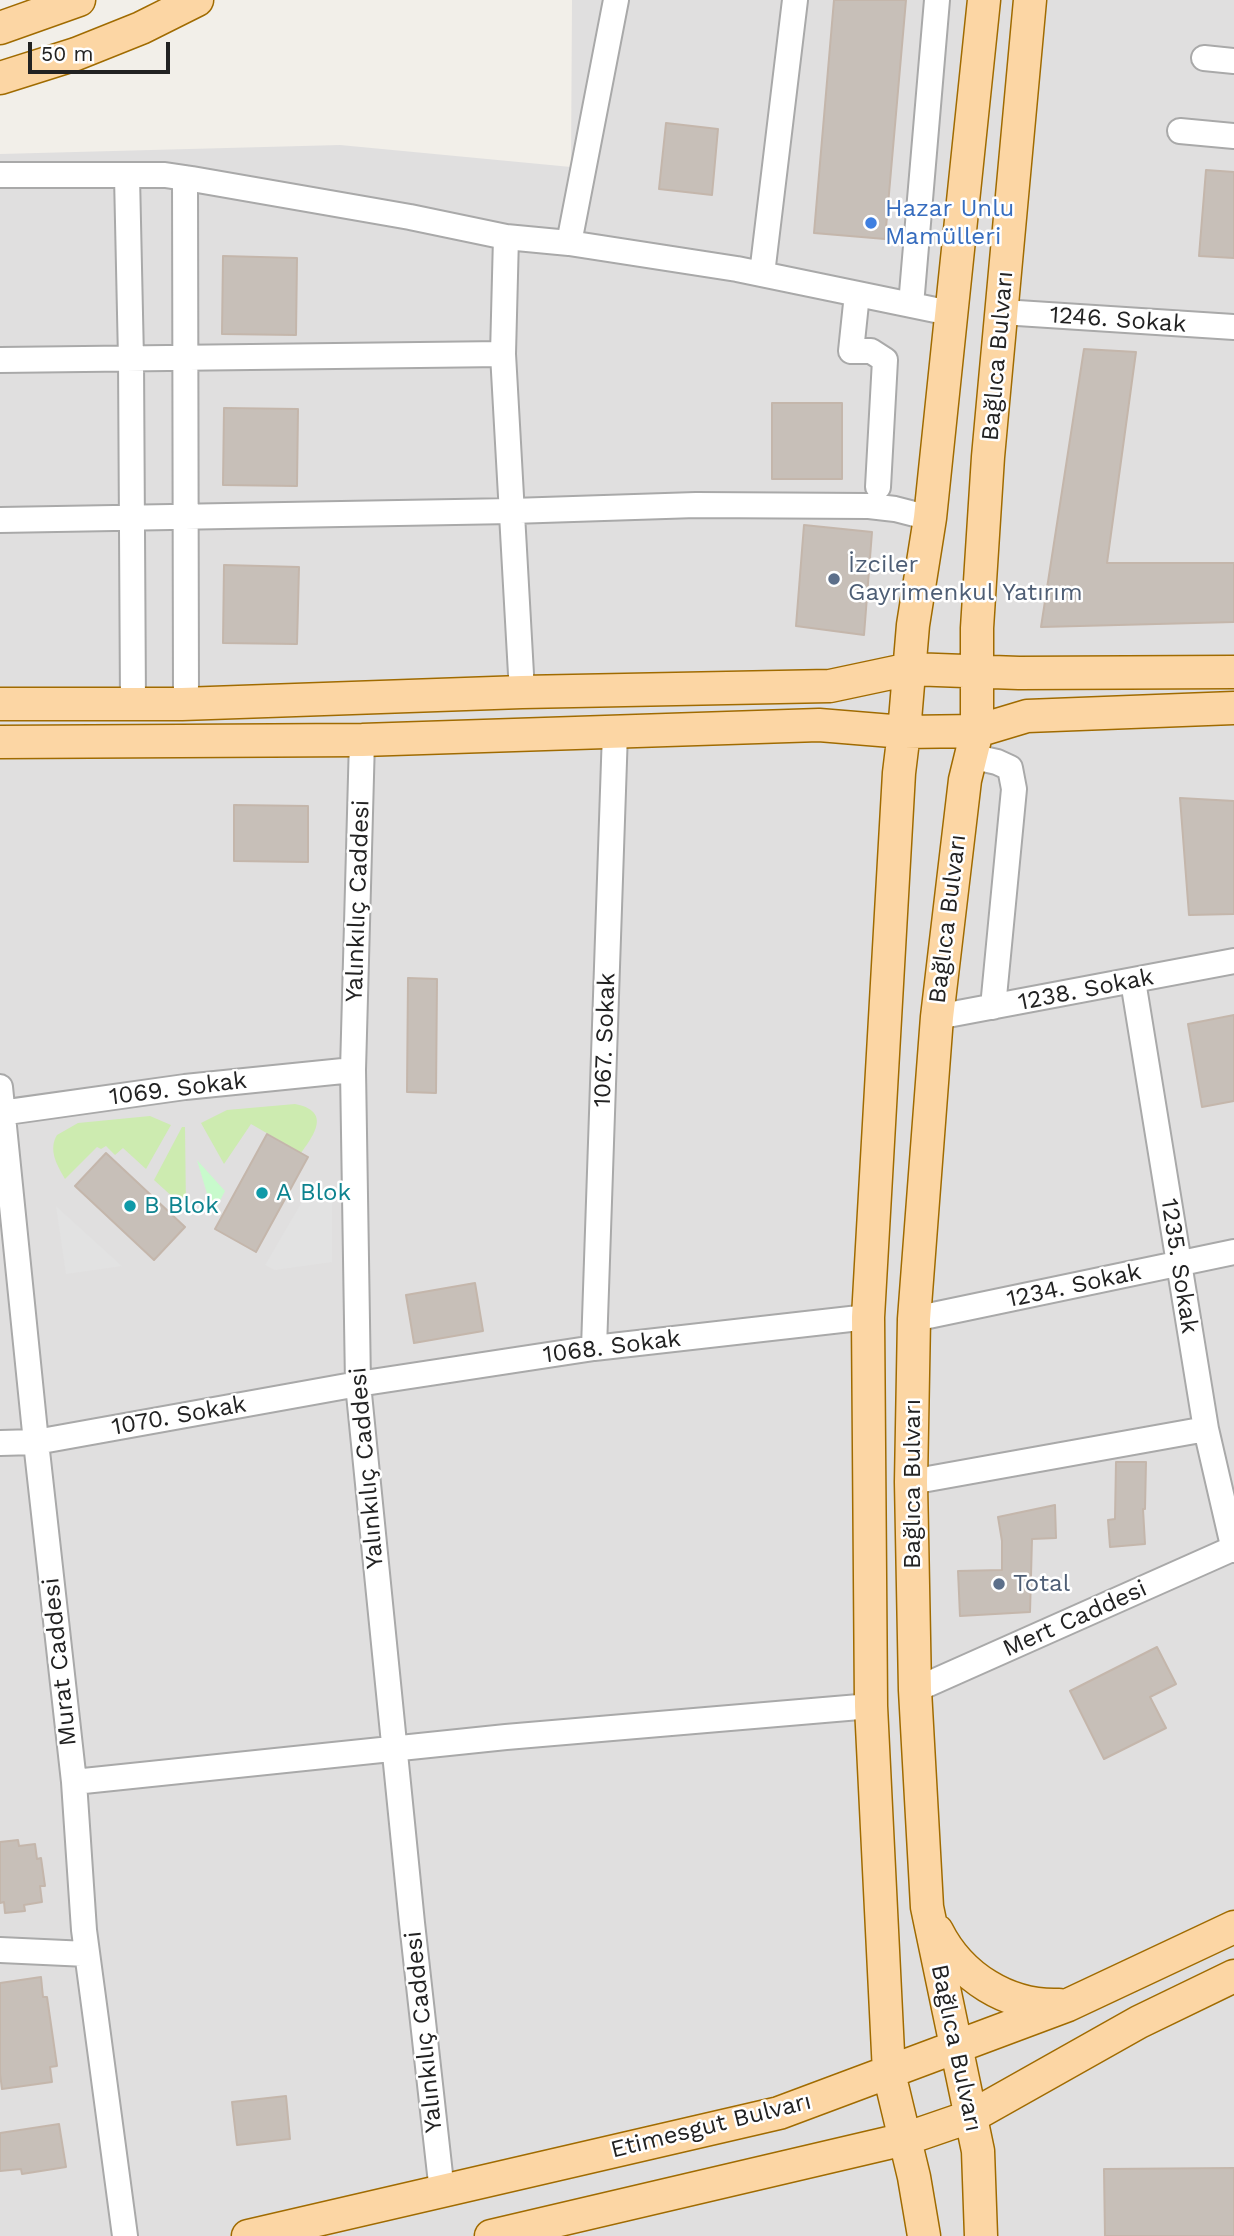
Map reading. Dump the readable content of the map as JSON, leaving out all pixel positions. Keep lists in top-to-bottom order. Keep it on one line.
{"streets":{"main road":["Bağlıca Bulvarı","Etimesgut Bulvarı"],"street":["1246. Sokak","Yalınkılıç Caddesi","1238. Sokak","1067. Sokak","1069. Sokak","1235. Sokak","1234. Sokak","1068. Sokak","1070. Sokak","Mert Caddesi","Murat Caddesi"]},"crossings":[["1246. Sokak","Bağlıca Bulvarı"],["Bağlıca Bulvarı","1238. Sokak"],["Bağlıca Bulvarı","1234. Sokak"],["Bağlıca Bulvarı","1068. Sokak"],["Bağlıca Bulvarı","Mert Caddesi"],["Bağlıca Bulvarı","Etimesgut Bulvarı"],["Yalınkılıç Caddesi","1069. Sokak"],["Yalınkılıç Caddesi","1068. Sokak"],["Yalınkılıç Caddesi","1070. Sokak"],["Yalınkılıç Caddesi","Etimesgut Bulvarı"],["1238. Sokak","1235. Sokak"],["1067. Sokak","1068. Sokak"],["1069. Sokak","Murat Caddesi"],["1235. Sokak","1234. Sokak"],["1235. Sokak","Mert Caddesi"],["1068. Sokak","1070. Sokak"],["1070. Sokak","Murat Caddesi"]],"places":["Hazar Unlu Mamülleri","İzciler Gayrimenkul Yatırım","A Blok","B Blok","Total"],"scale_bar":"50 m"}
